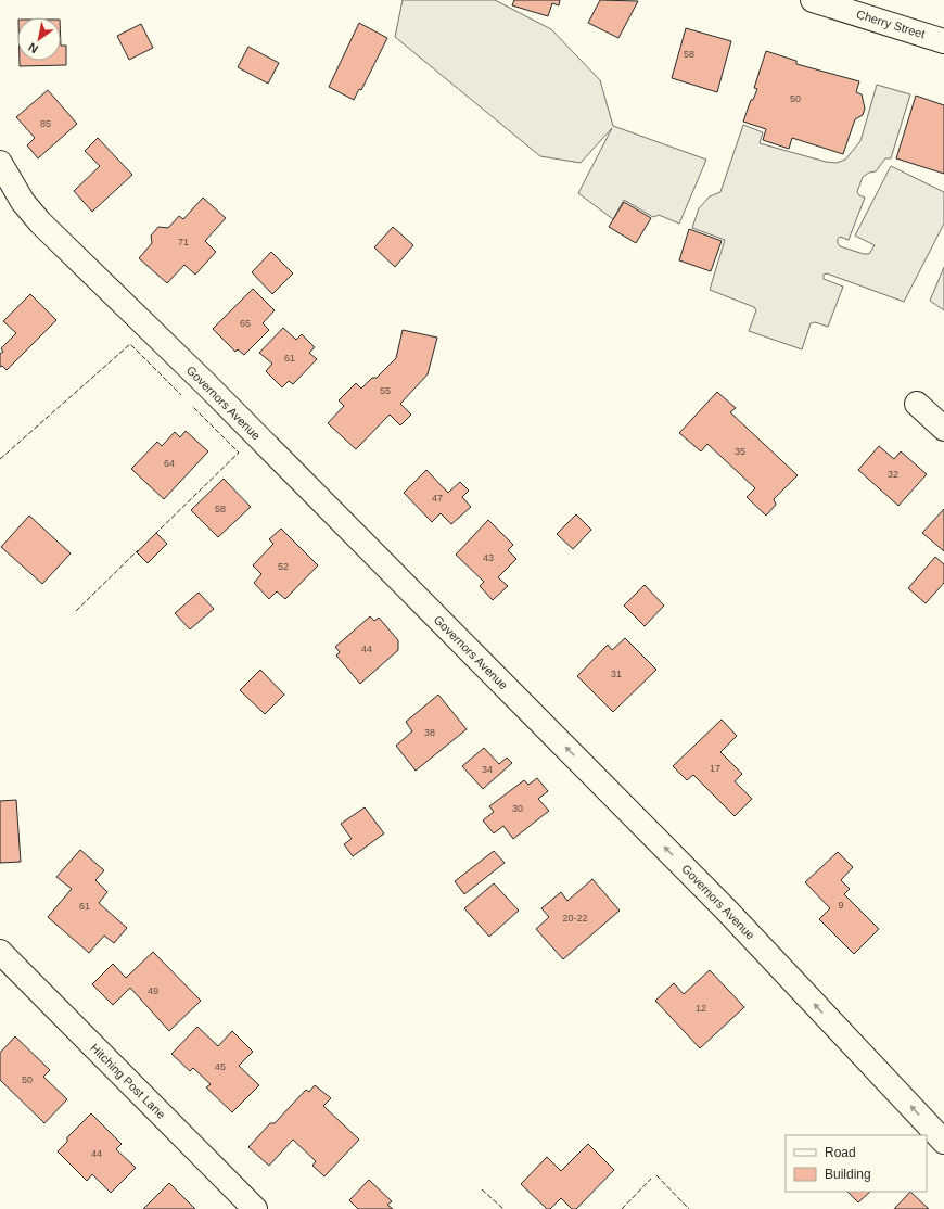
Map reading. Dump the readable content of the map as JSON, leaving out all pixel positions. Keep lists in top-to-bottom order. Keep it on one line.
{"streets":{"street":["Cherry Street","Governors Avenue","Hitching Post Lane"]},"one_way":["Governors Avenue"],"house_numbers":["58","50","85","71","65","61","55","35","64","32","47","58","43","52","44","31","38","17","34","30","9","61","20-22","49","12","45","50","44"],"legend":["Road","Building"],"north":"bottom left"}
